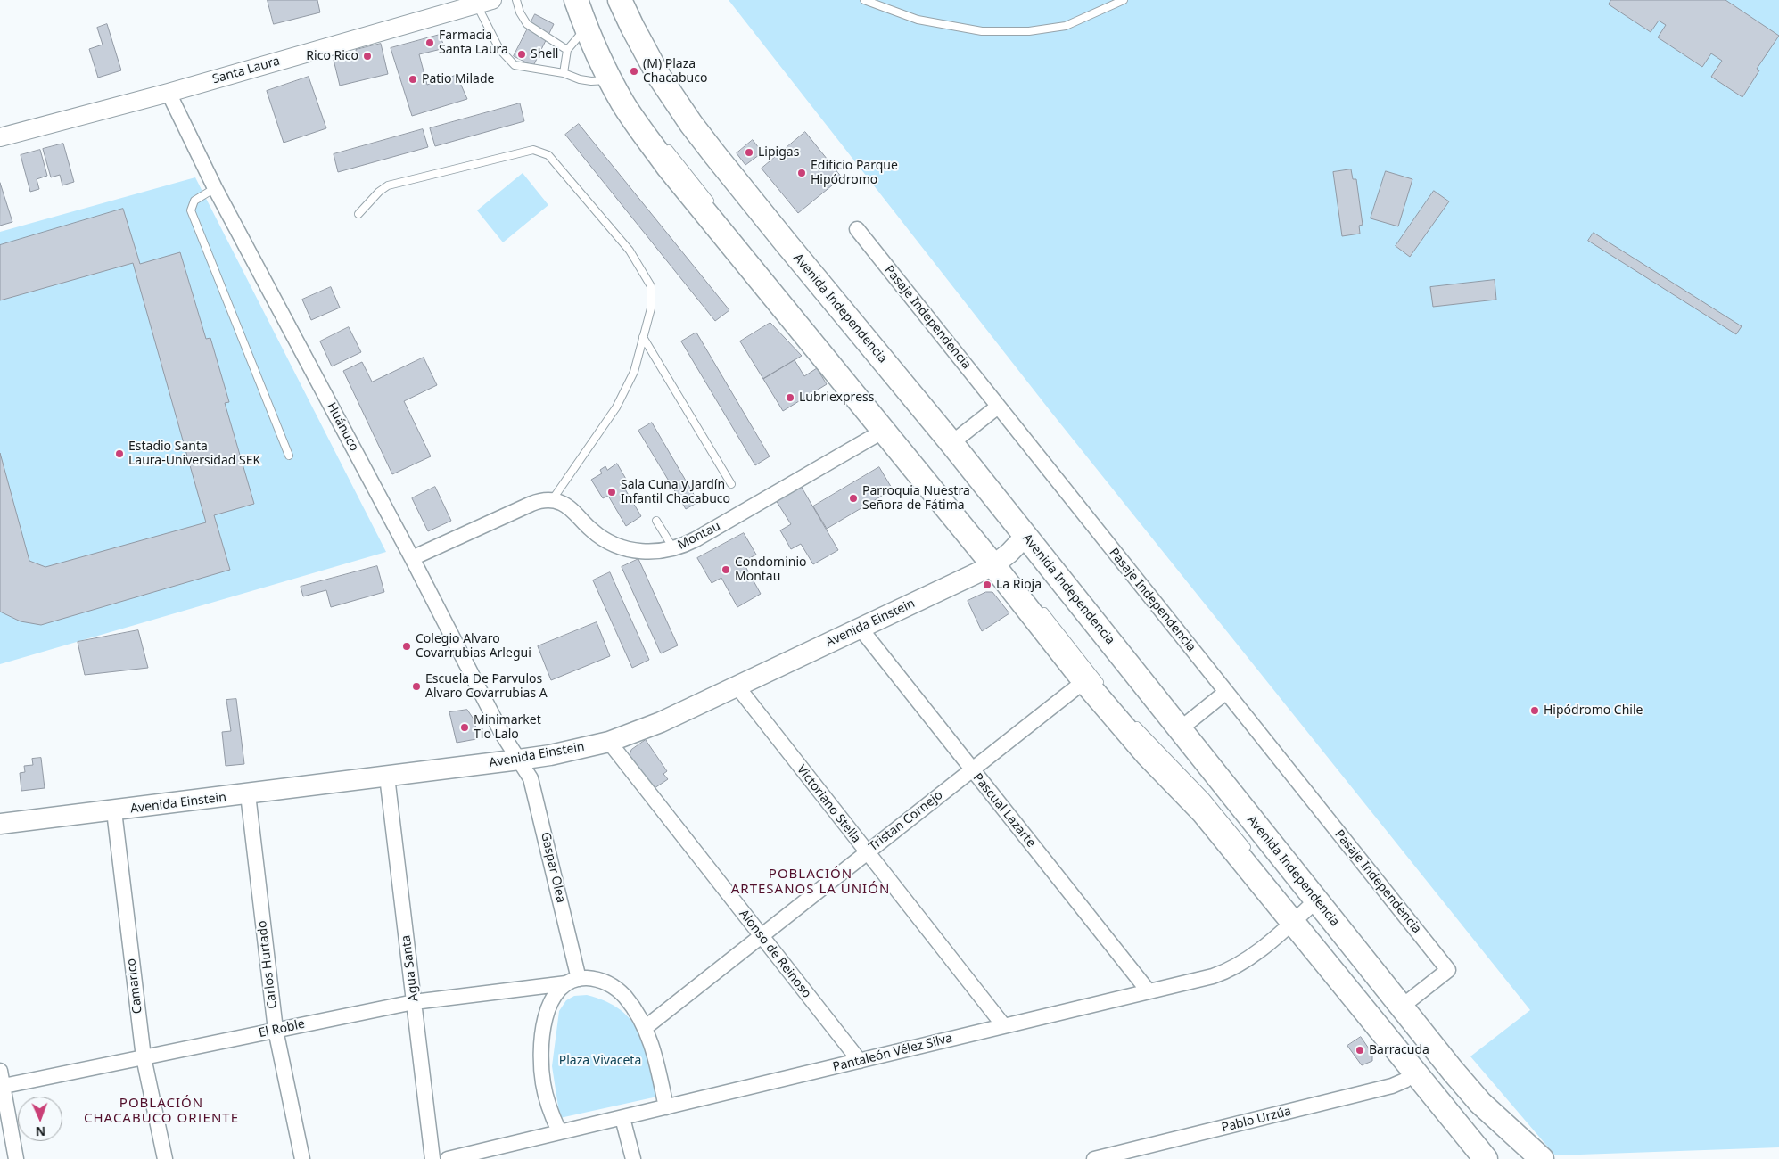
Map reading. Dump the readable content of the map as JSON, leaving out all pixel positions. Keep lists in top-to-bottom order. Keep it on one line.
{"streets":{"main road":["Avenida Independencia","Avenida Einstein"],"street":["Santa Laura","Pasaje Independencia","Huánuco","Montau","Victoriano Stella","Pascual Lazarte","Tristan Cornejo","Gaspar Olea","Alonso de Reinoso","Carlos Hurtado","Agua Santa","Camarico","El Roble","Pantaleón Vélez Silva","Pablo Urzúa"]},"crossings":[["Santa Laura","Huánuco"],["Avenida Independencia","Pasaje Independencia"],["Avenida Independencia","Montau"],["Avenida Independencia","Avenida Einstein"],["Avenida Independencia","Tristan Cornejo"],["Avenida Independencia","Pantaleón Vélez Silva"],["Avenida Independencia","Pablo Urzúa"],["Huánuco","Avenida Einstein"],["Huánuco","Gaspar Olea"],["Avenida Einstein","Victoriano Stella"],["Avenida Einstein","Pascual Lazarte"],["Avenida Einstein","Gaspar Olea"],["Avenida Einstein","Alonso de Reinoso"],["Avenida Einstein","Carlos Hurtado"],["Avenida Einstein","Agua Santa"],["Avenida Einstein","Camarico"],["Victoriano Stella","Tristan Cornejo"],["Victoriano Stella","Pantaleón Vélez Silva"],["Pascual Lazarte","Tristan Cornejo"],["Pascual Lazarte","Pantaleón Vélez Silva"],["Tristan Cornejo","Gaspar Olea"],["Tristan Cornejo","Alonso de Reinoso"],["Tristan Cornejo","El Roble"],["Tristan Cornejo","Pantaleón Vélez Silva"],["Gaspar Olea","El Roble"],["Gaspar Olea","Pantaleón Vélez Silva"],["Alonso de Reinoso","Pantaleón Vélez Silva"],["Carlos Hurtado","El Roble"],["Agua Santa","El Roble"],["Camarico","El Roble"],["El Roble","Pantaleón Vélez Silva"]],"districts":["POBLACIÓN ARTESANOS LA UNIÓN","POBLACIÓN CHACABUCO ORIENTE"],"parks":["Plaza Vivaceta"],"places":["Farmacia Santa Laura","Shell","Rico Rico","(M) Plaza Chacabuco","Patio Milade","Lipigas","Edificio Parque Hipódromo","Lubriexpress","Estadio Santa Laura-Universidad SEK","Sala Cuna y Jardín Infantil Chacabuco","Parroquia Nuestra Señora de Fátima","Condominio Montau","La Rioja","Colegio Alvaro Covarrubias Arlegui","Escuela De Parvulos Alvaro Covarrubias A","Hipódromo Chile","Minimarket Tio Lalo","Barracuda"],"north":"bottom"}
